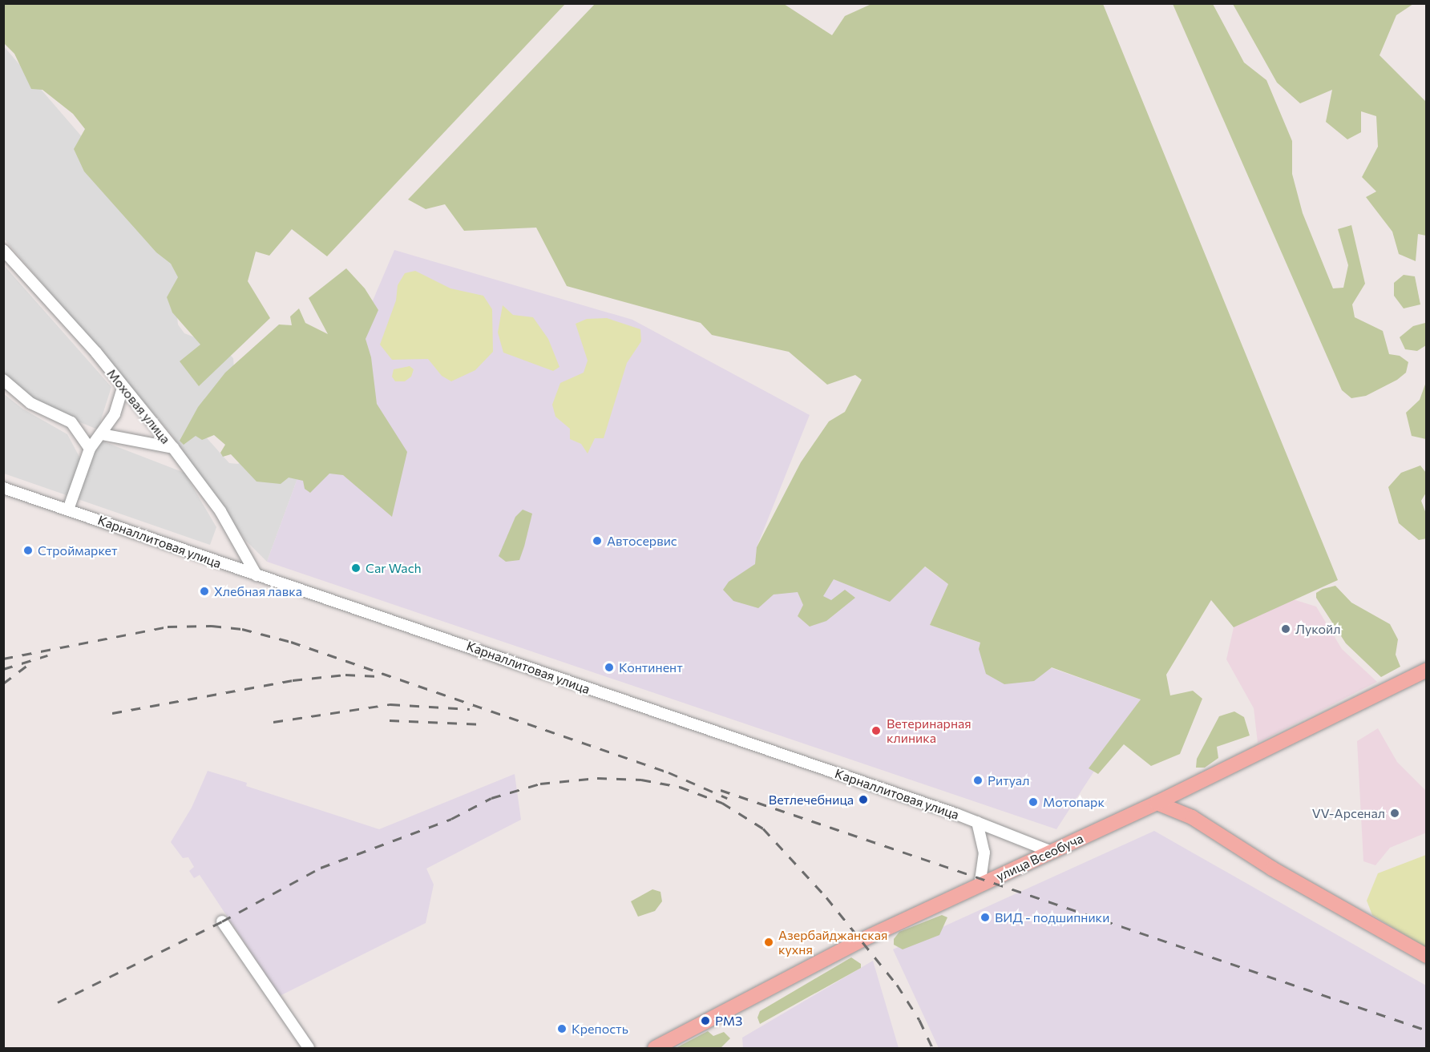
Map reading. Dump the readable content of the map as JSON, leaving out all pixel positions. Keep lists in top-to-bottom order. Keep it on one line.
{"streets":{"main road":["улица Всеобуча"],"street":["Моховая улица","Карналлитовая улица"]},"crossings":[["Моховая улица","Карналлитовая улица"],["Карналлитовая улица","улица Всеобуча"]],"places":["Автосервис","Строймаркет","Car Wach","Хлебная лавка","Лукойл","Континент","Ветеринарная клиника","Ритуал","Ветлечебница","Мотопарк","VV-Арсенал","ВИД - подшипники","Азербайджанская кухня","РМЗ","Крепость"]}
